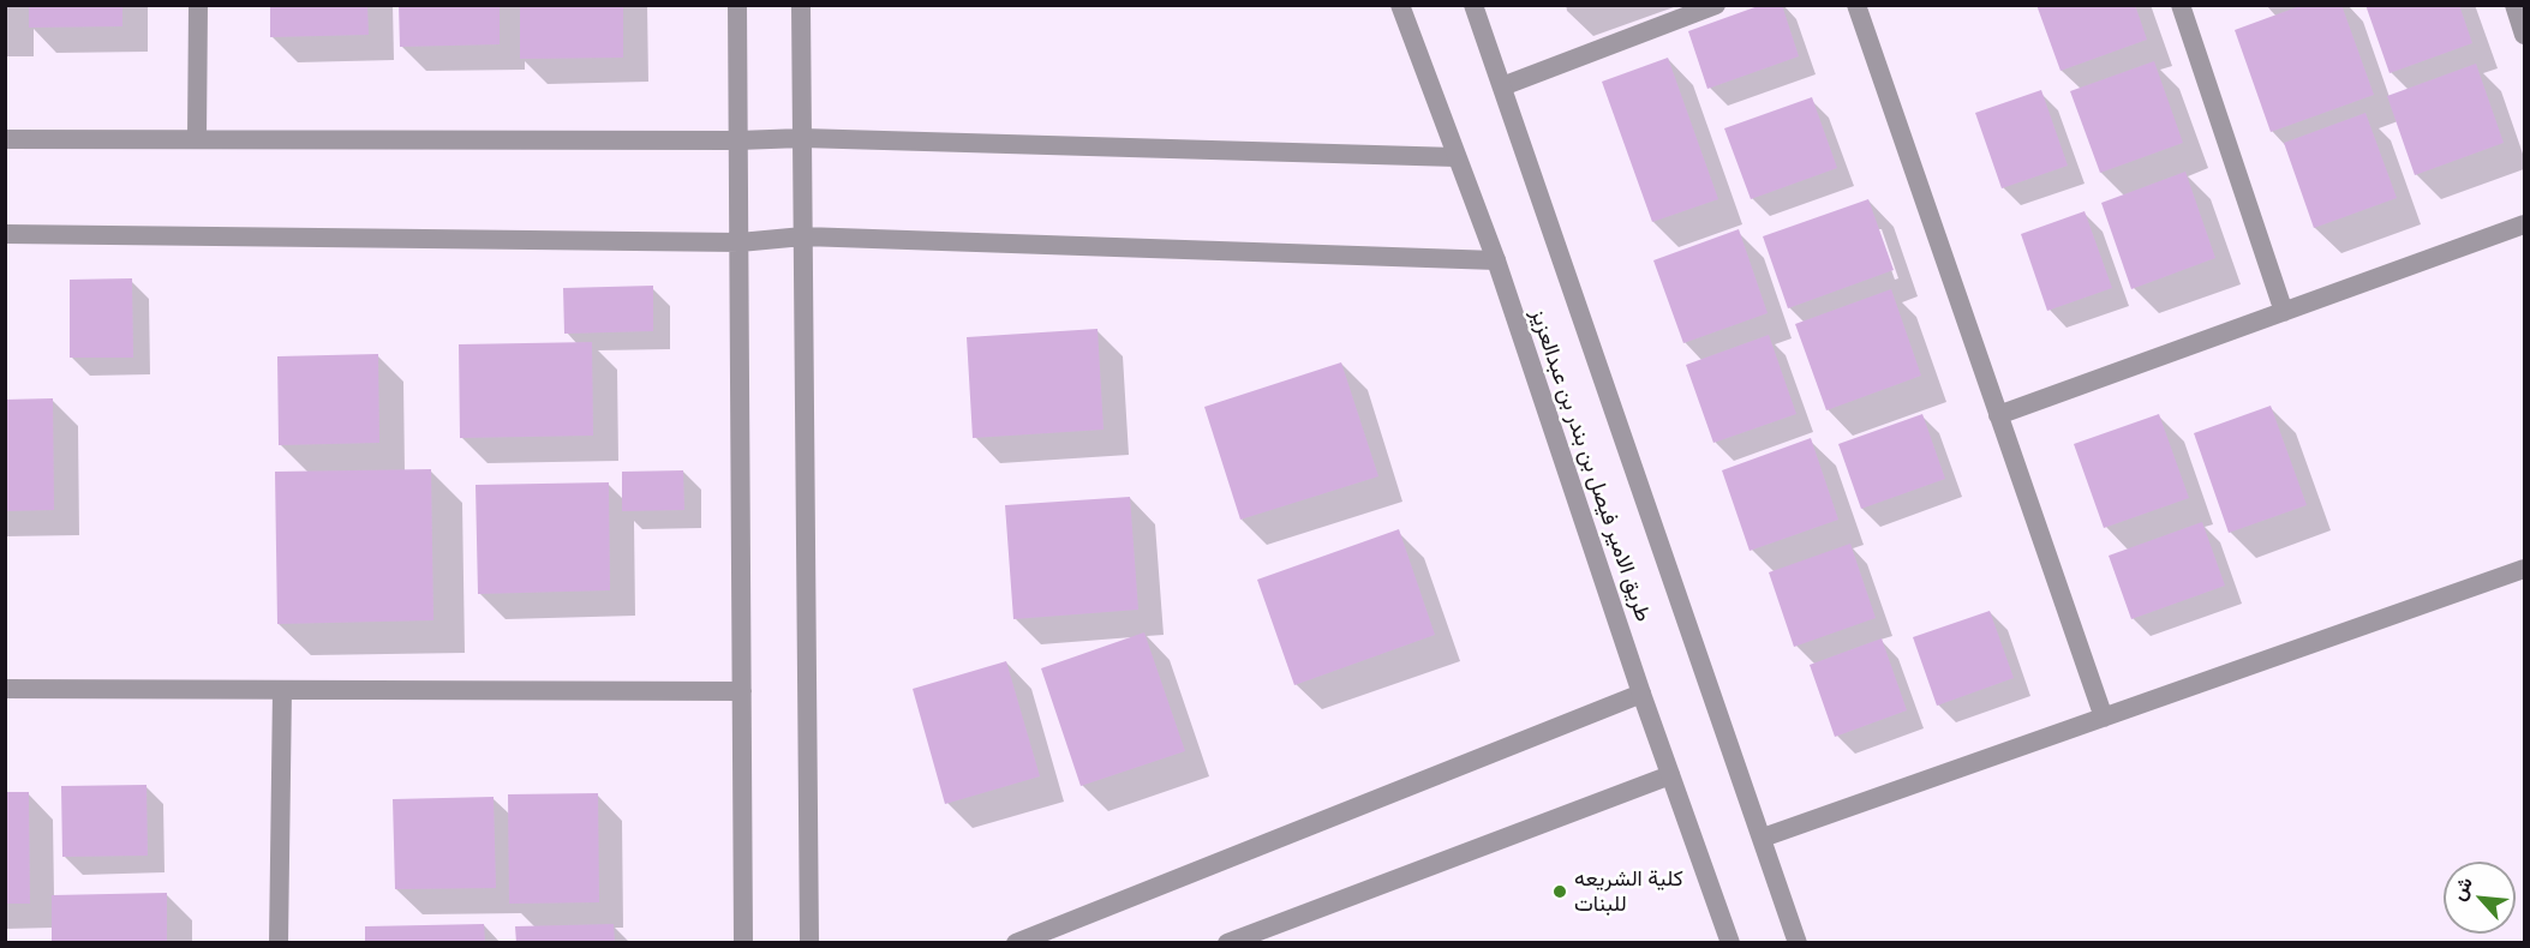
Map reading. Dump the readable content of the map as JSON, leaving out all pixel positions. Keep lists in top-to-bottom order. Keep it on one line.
{"streets":{"street":["طريق الامير فيصل بن بندر بن عبدالعزيز"]},"places":["كلية الشريعه للبنات"],"north":"top left"}
